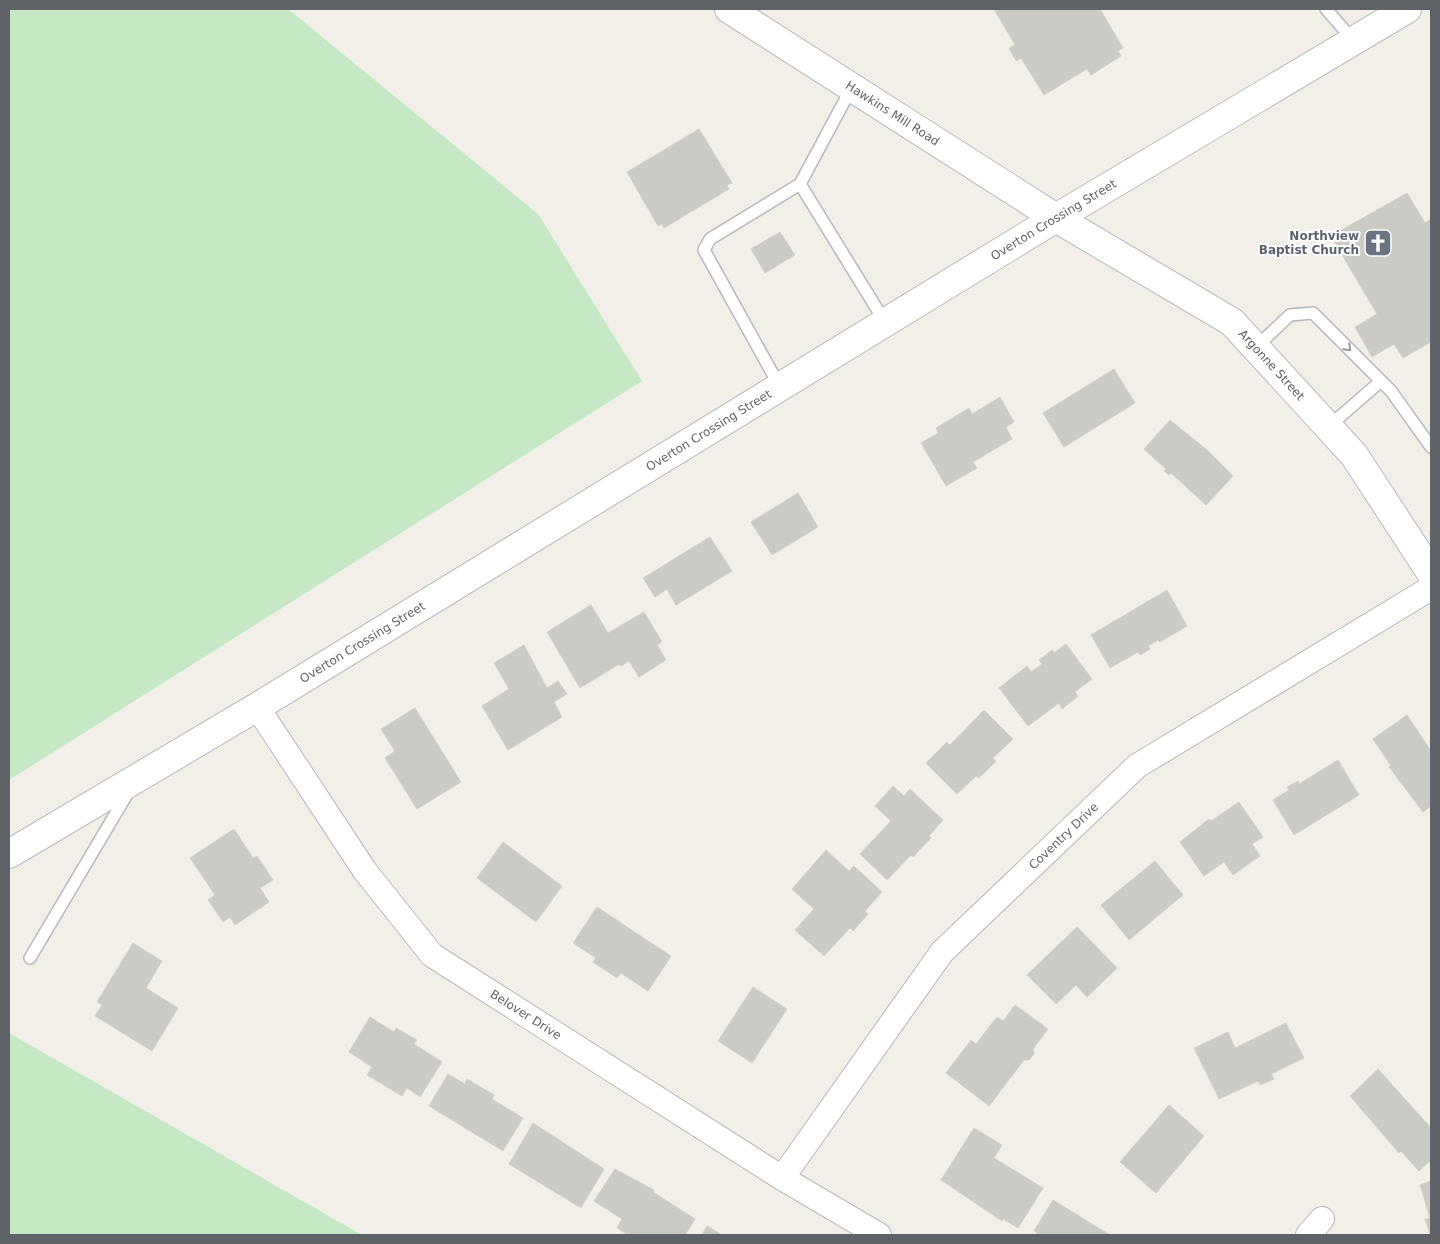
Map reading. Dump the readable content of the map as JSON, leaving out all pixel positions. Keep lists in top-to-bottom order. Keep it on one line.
{"streets":{"street":["Hawkins Mill Road","Overton Crossing Street","Argonne Street","Coventry Drive","Belover Drive"]},"crossings":[["Hawkins Mill Road","Overton Crossing Street"],["Hawkins Mill Road","Argonne Street"],["Overton Crossing Street","Argonne Street"],["Overton Crossing Street","Belover Drive"],["Coventry Drive","Belover Drive"]],"places":{"church":["Northview Baptist Church"]}}
